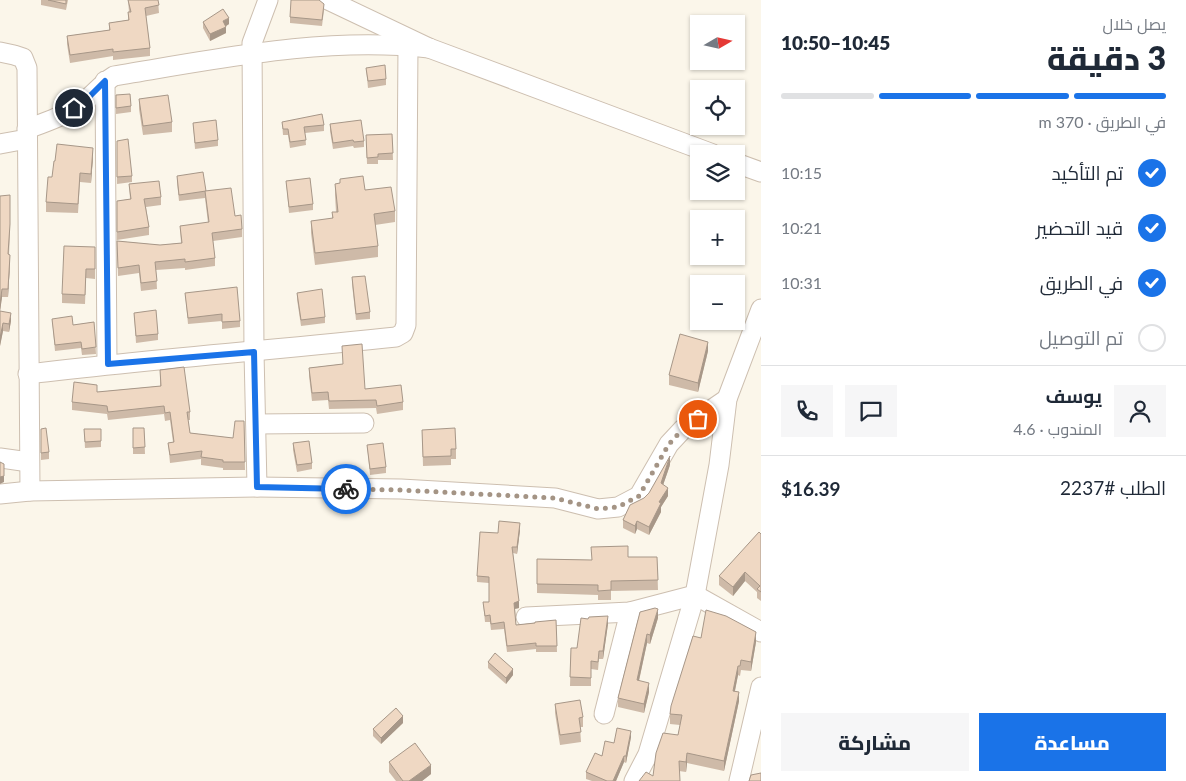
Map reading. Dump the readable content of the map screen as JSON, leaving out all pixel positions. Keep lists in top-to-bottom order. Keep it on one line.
{"north":"right","page":{"heading":["3 دقيقة","يصل خلال","10:45–10:50"],"panel":["يوسف","المندوب · 4.6","الطلب #2237","$16.39"],"map_buttons":["+","−"],"bar":"في الطريق · 370 m","list":[["تم التأكيد","10:15"],["قيد التحضير","10:21"],["في الطريق","10:31"],"تم التوصيل"],"buttons":["مساعدة","مشاركة"]}}
